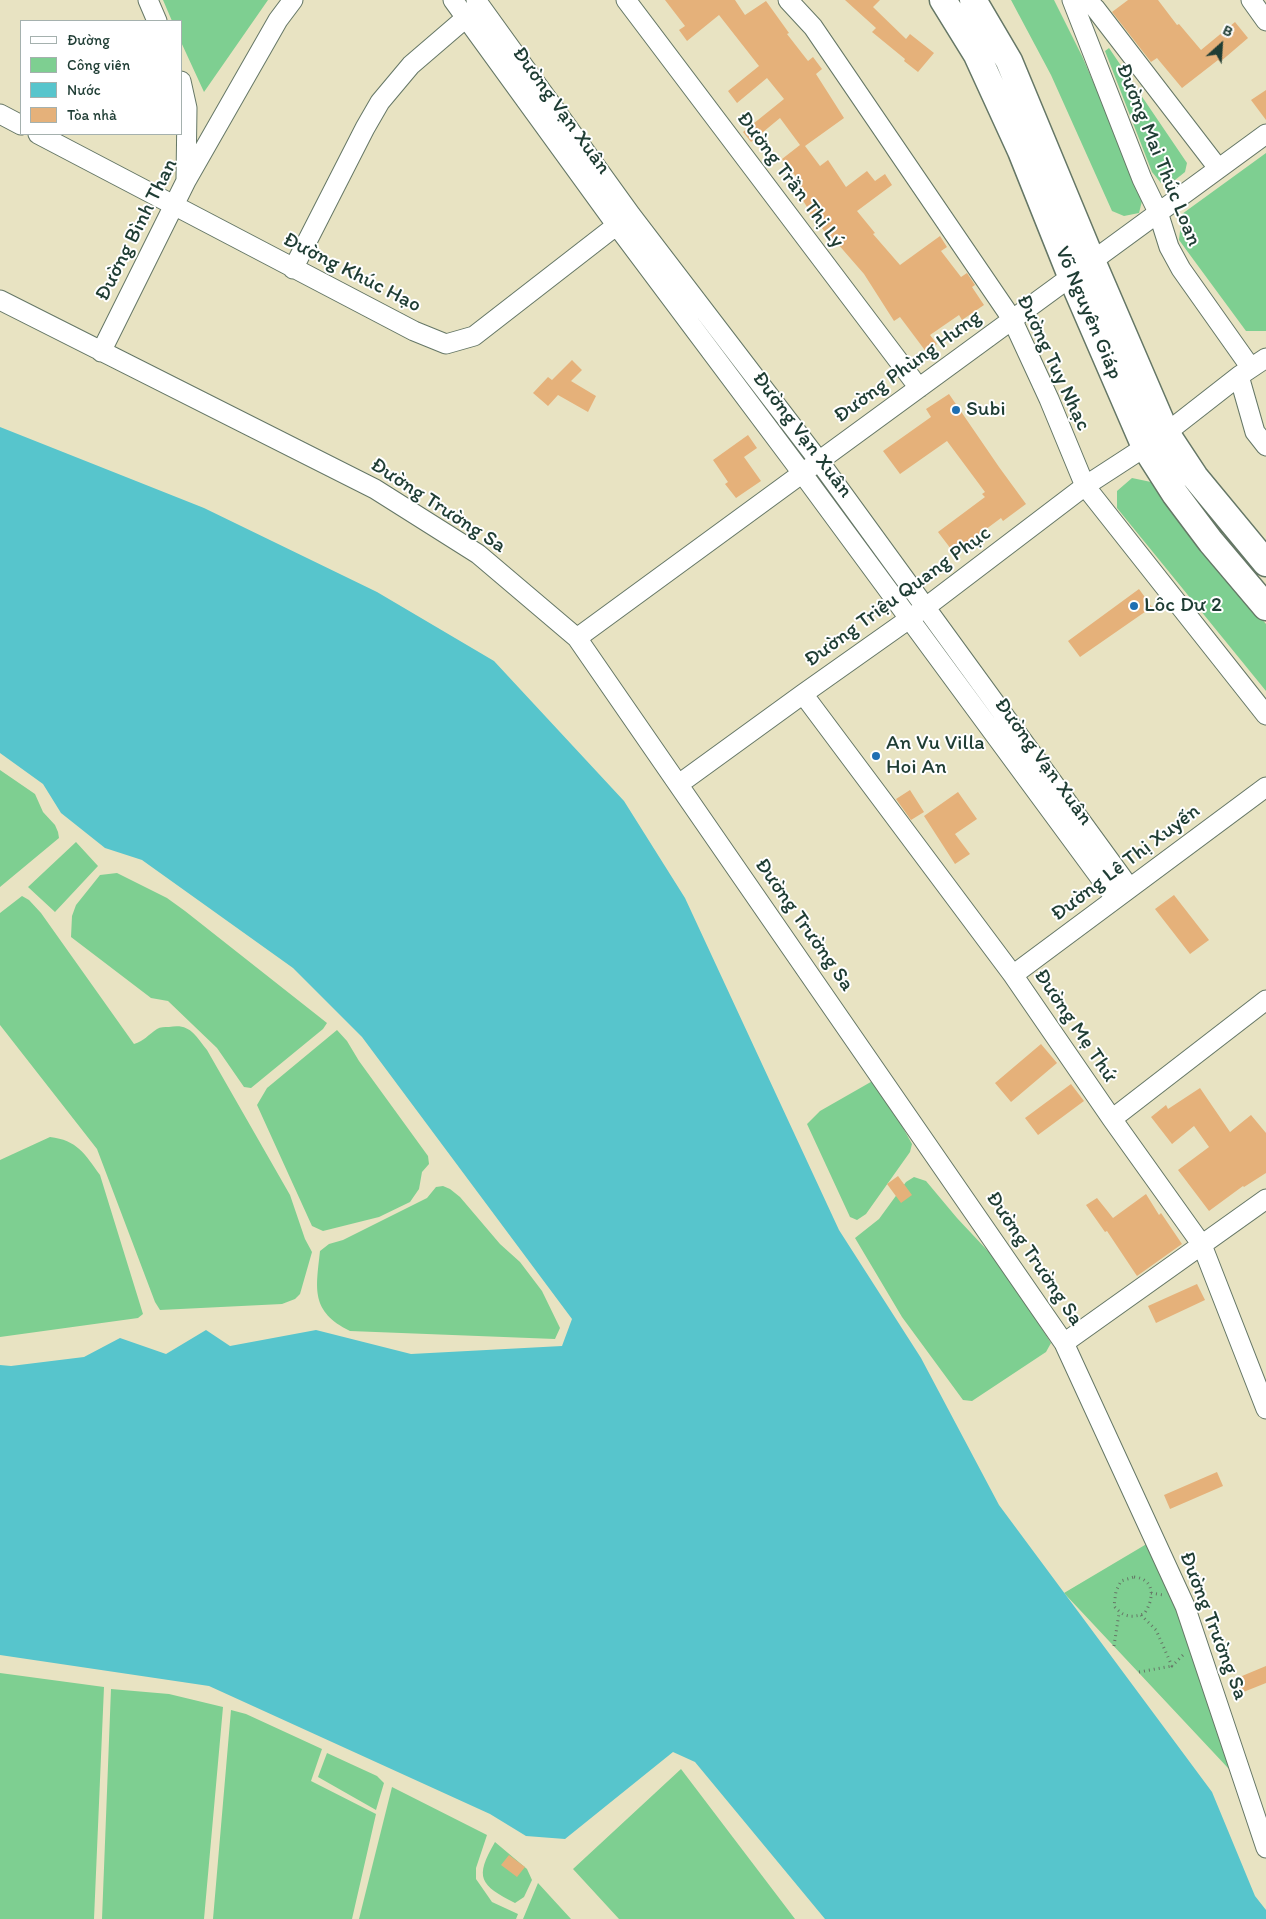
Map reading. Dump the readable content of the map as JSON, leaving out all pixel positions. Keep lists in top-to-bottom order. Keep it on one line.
{"streets":{"main road":["Võ Nguyên Giáp"],"street":["Đường Vạn Xuân","Đường Mai Thúc Loan","Đường Trần Thị Lý","Đường Bình Than","Đường Khúc Hạo","Đường Tuy Nhạc","Đường Phùng Hưng","Đường Trường Sa","Đường Triệu Quang Phục","Đường Lê Thị Xuyến","Đường Mẹ Thứ"]},"crossings":[["Đường Vạn Xuân","Đường Khúc Hạo"],["Đường Vạn Xuân","Đường Phùng Hưng"],["Đường Vạn Xuân","Đường Triệu Quang Phục"],["Đường Vạn Xuân","Đường Lê Thị Xuyến"],["Đường Mai Thúc Loan","Đường Phùng Hưng"],["Đường Mai Thúc Loan","Đường Triệu Quang Phục"],["Đường Trần Thị Lý","Đường Phùng Hưng"],["Đường Bình Than","Đường Khúc Hạo"],["Đường Bình Than","Đường Trường Sa"],["Võ Nguyên Giáp","Đường Phùng Hưng"],["Võ Nguyên Giáp","Đường Triệu Quang Phục"],["Đường Tuy Nhạc","Đường Phùng Hưng"],["Đường Tuy Nhạc","Đường Triệu Quang Phục"],["Đường Phùng Hưng","Đường Trường Sa"],["Đường Trường Sa","Đường Triệu Quang Phục"],["Đường Triệu Quang Phục","Đường Mẹ Thứ"],["Đường Lê Thị Xuyến","Đường Mẹ Thứ"]],"places":["Subi","Lôc Dư 2","An Vu Villa Hoi An"],"legend":["Đường","Công viên","Nước","Tòa nhà"],"north":"top right"}
